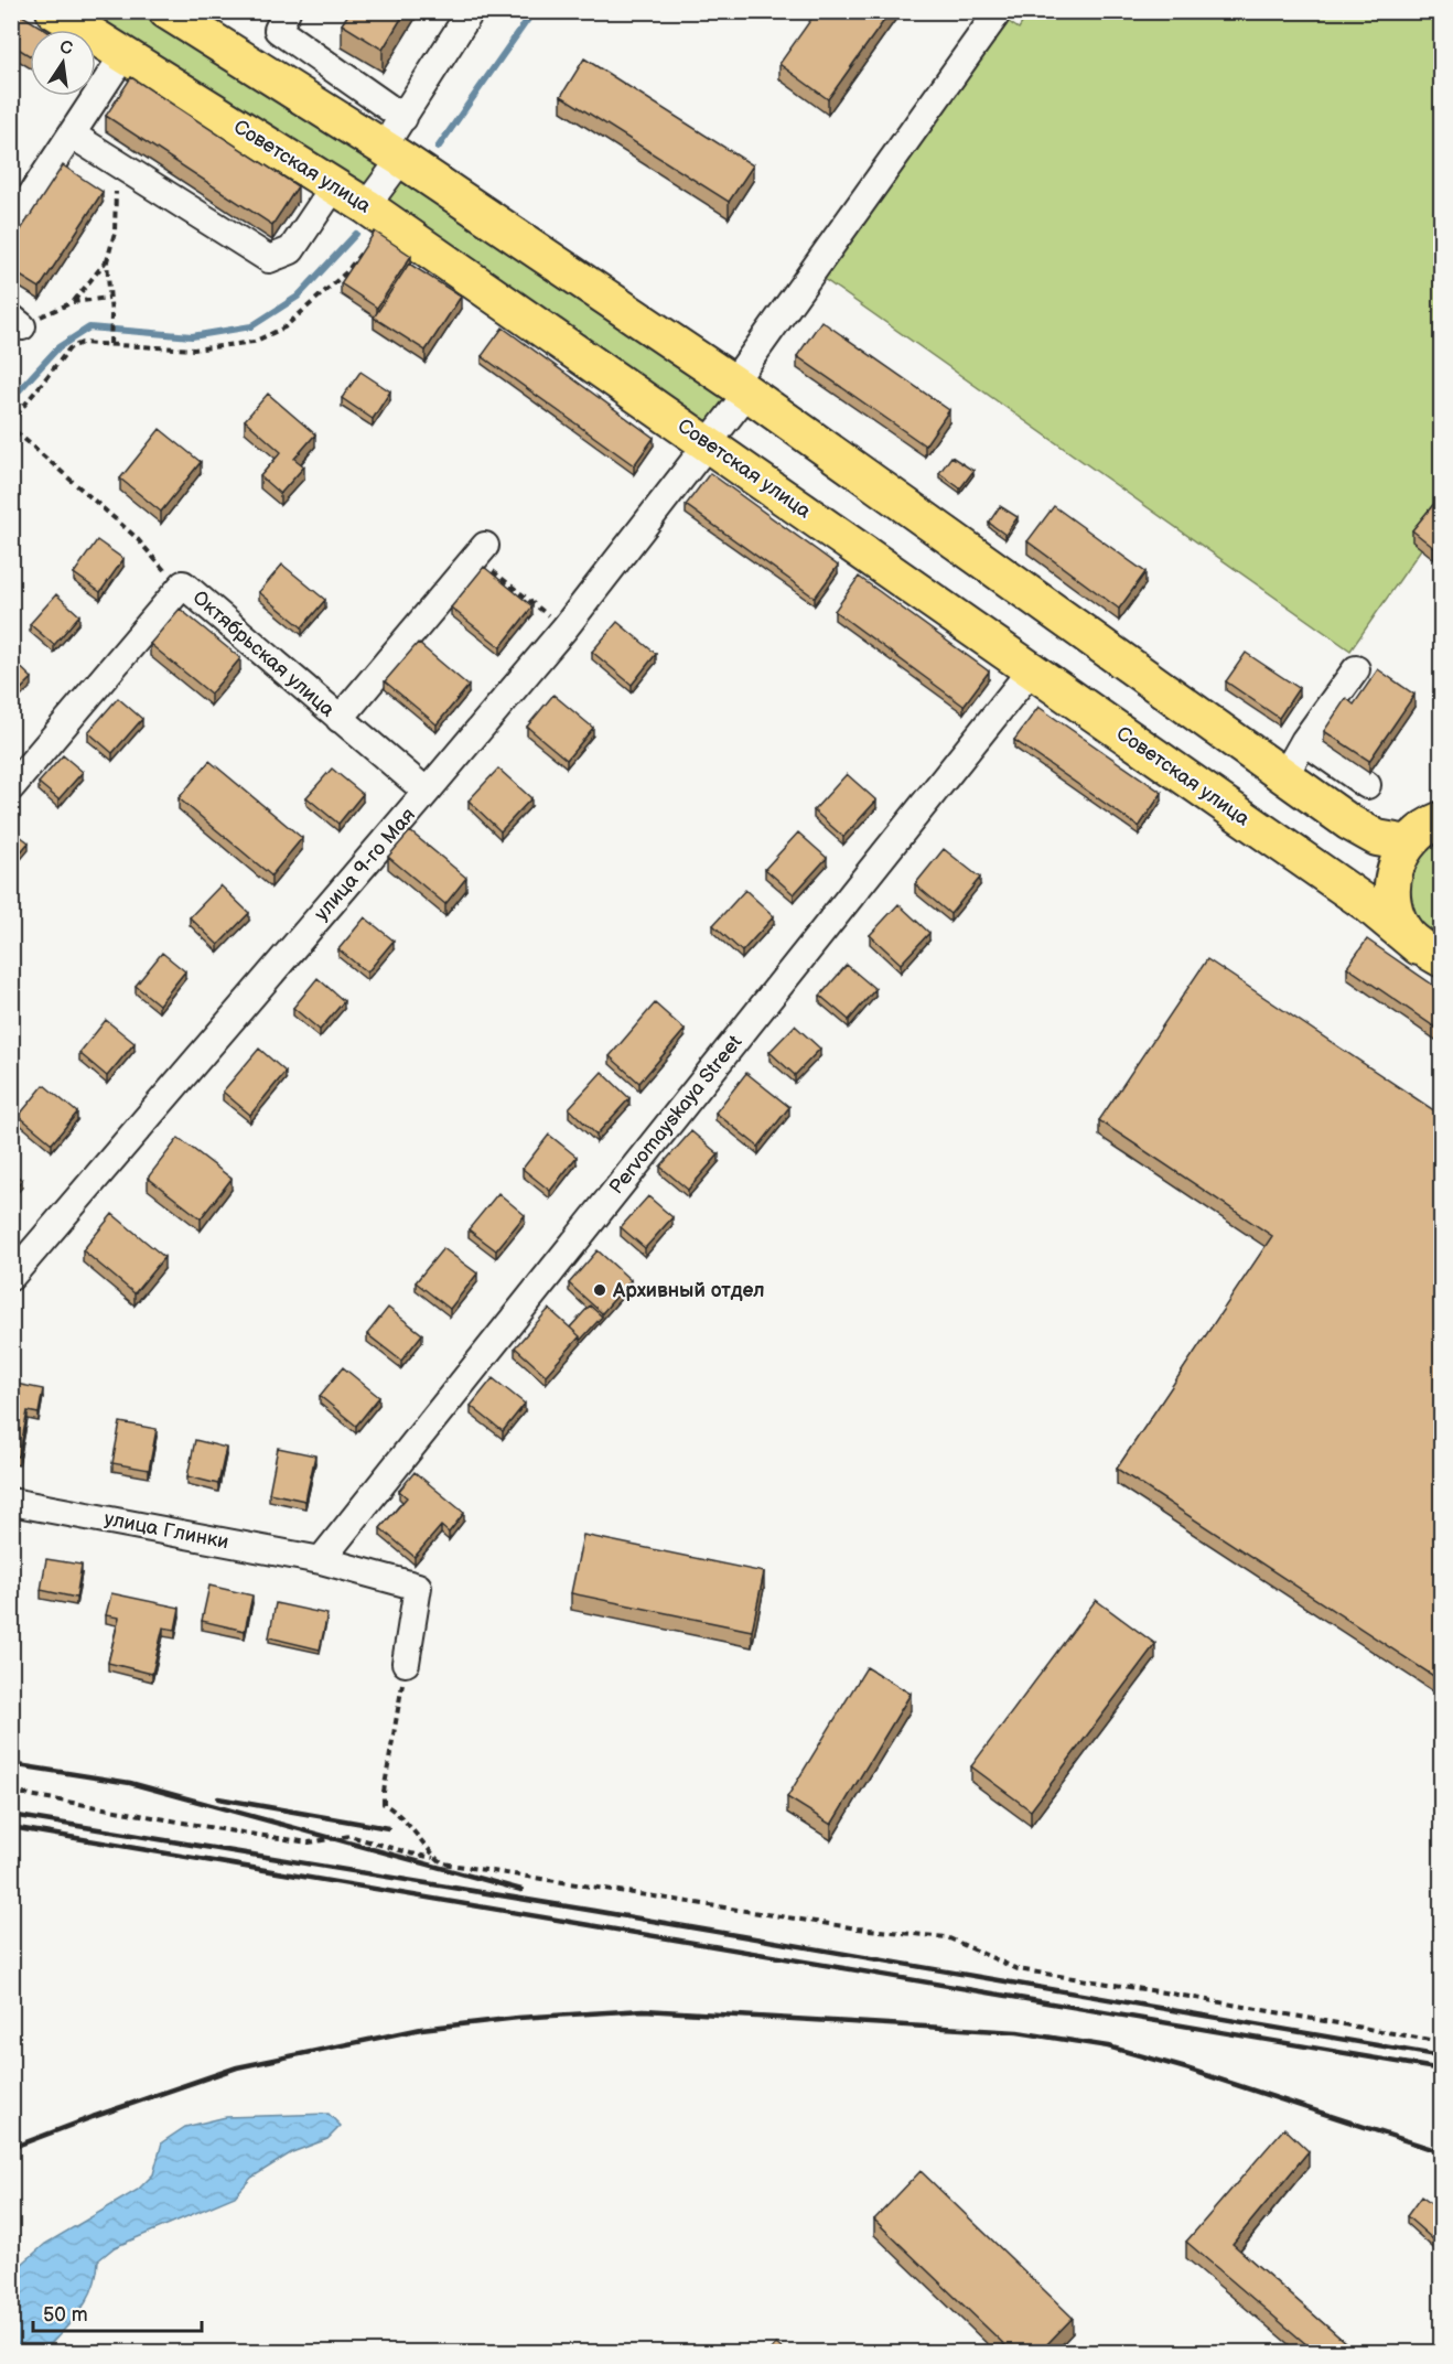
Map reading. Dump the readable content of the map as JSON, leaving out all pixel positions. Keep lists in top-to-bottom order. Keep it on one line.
{"streets":{"main road":["Советская улица"],"street":["Октябрьская улица","улица 9-го Мая","Pervomayskaya Street","улица Глинки"]},"crossings":[["Советская улица","улица 9-го Мая"],["Советская улица","Pervomayskaya Street"],["Октябрьская улица","улица 9-го Мая"],["Pervomayskaya Street","улица Глинки"]],"places":["Архивный отдел"],"scale_bar":"50 m","north":"top"}
